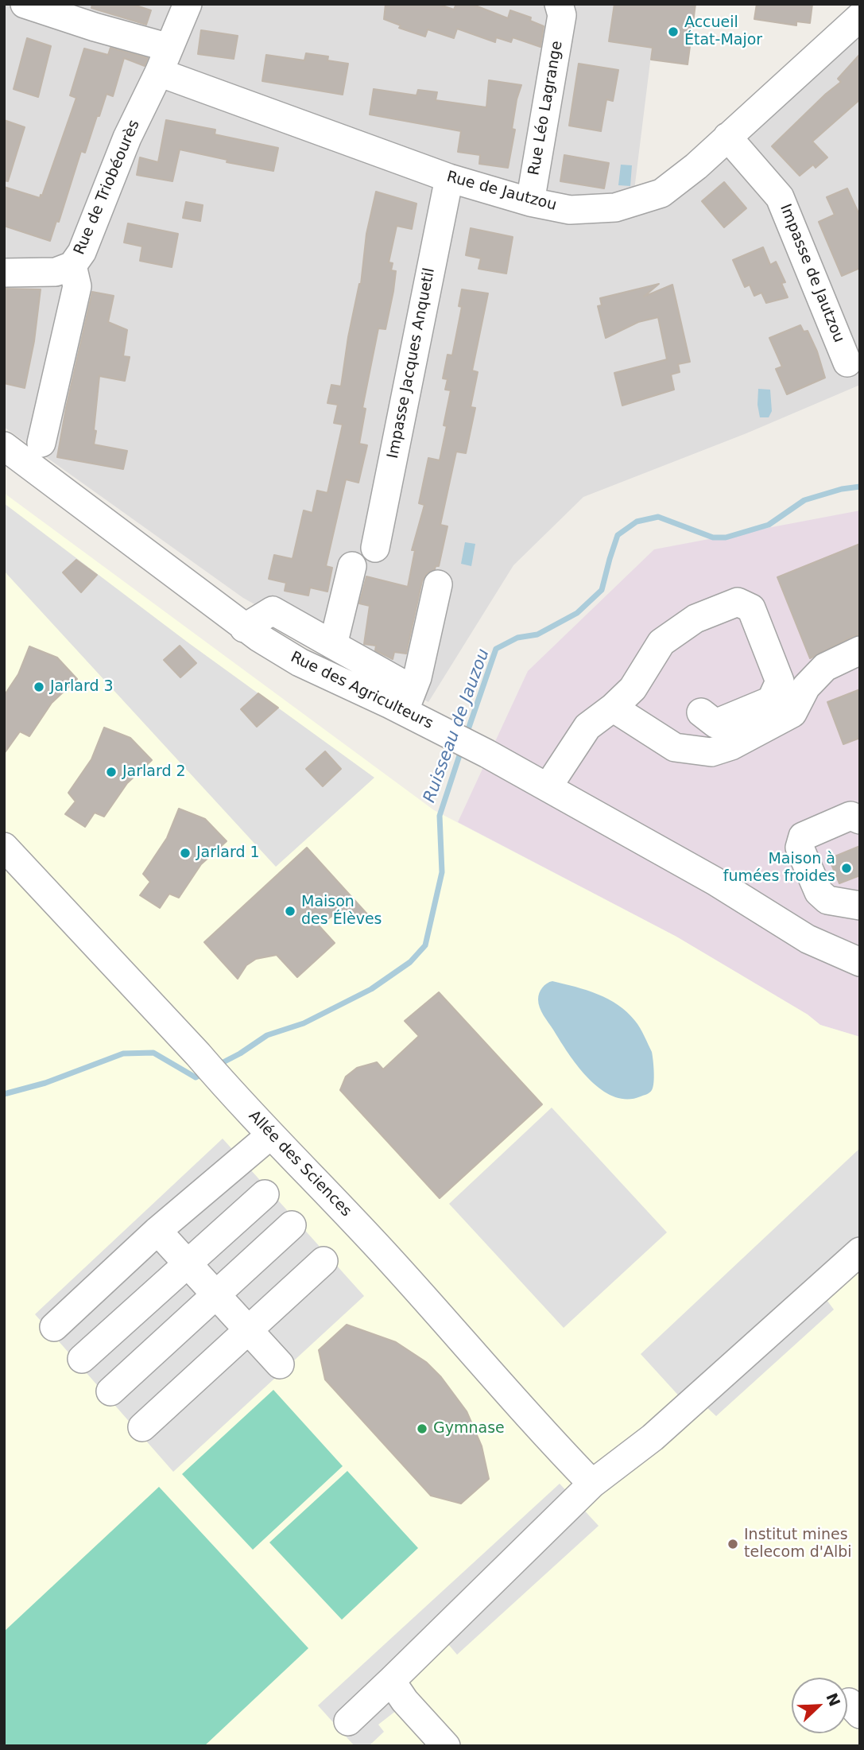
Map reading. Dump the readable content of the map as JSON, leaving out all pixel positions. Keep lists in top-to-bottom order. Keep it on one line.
{"streets":{"street":["Rue Léo Lagrange","Rue de Triobéourès","Rue de Jautzou","Impasse de Jautzou","Impasse Jacques Anquetil","Rue des Agriculteurs","Allée des Sciences"]},"crossings":[["Rue Léo Lagrange","Rue de Jautzou"],["Rue de Triobéourès","Rue de Jautzou"],["Rue de Jautzou","Impasse de Jautzou"],["Rue de Jautzou","Impasse Jacques Anquetil"]],"water":["Ruisseau de Jauzou"],"places":["Accueil État-Major","Jarlard 3","Jarlard 2","Jarlard 1","Maison à fumées froides","Maison des Élèves","Gymnase","Institut mines telecom d'Albi"],"north":"top right"}
